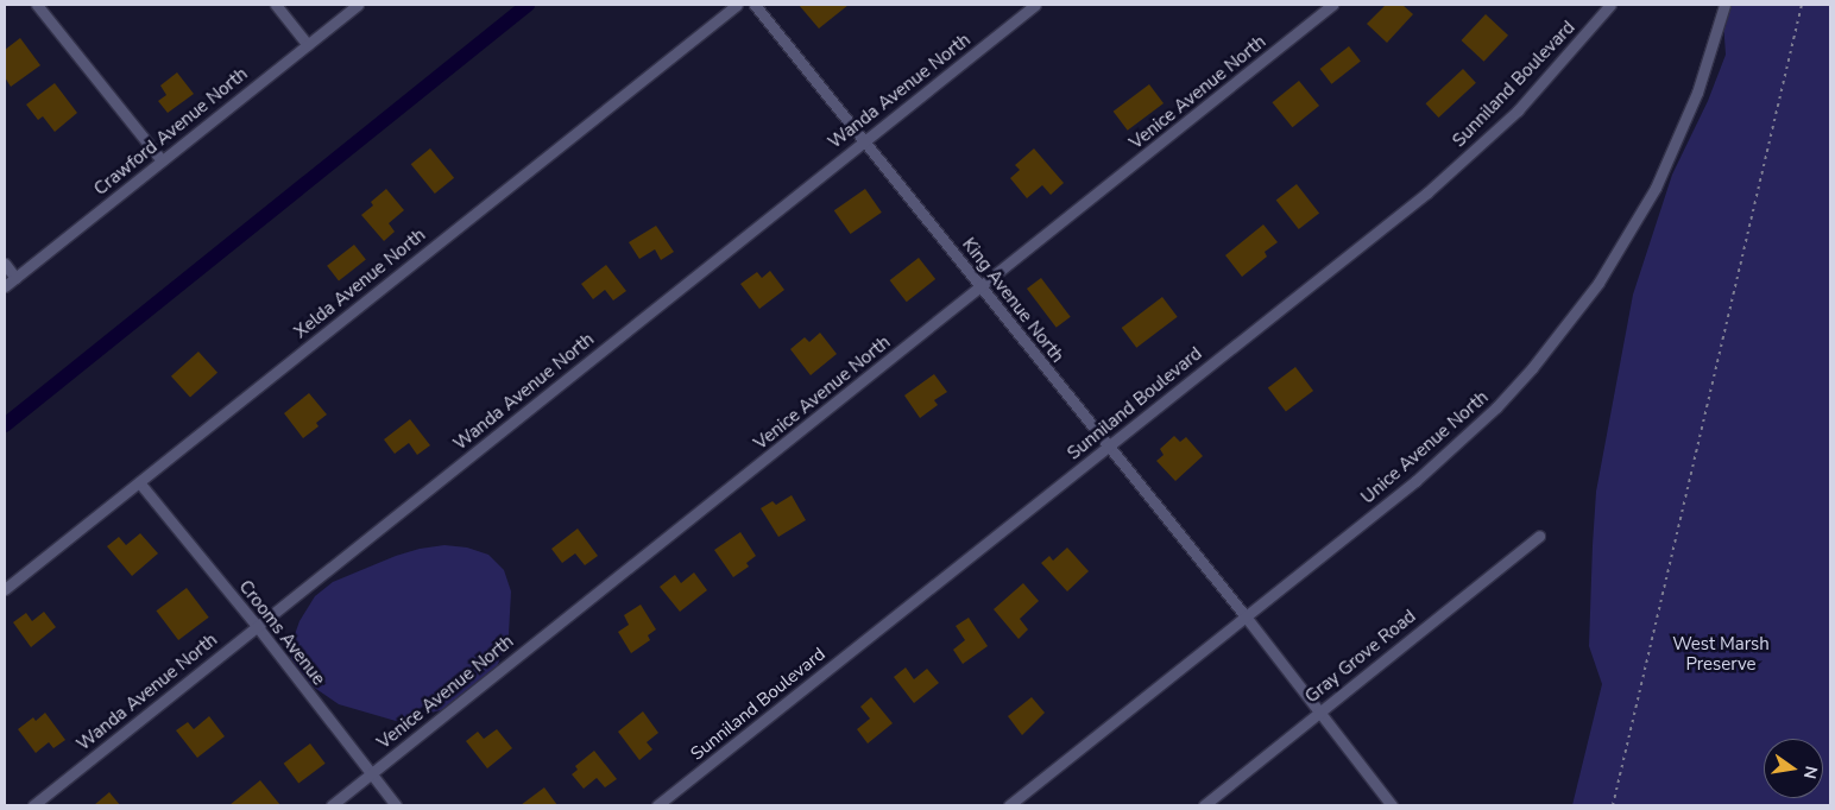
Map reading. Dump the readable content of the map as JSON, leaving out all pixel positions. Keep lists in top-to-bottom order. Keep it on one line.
{"streets":{"street":["Sunniland Boulevard","Wanda Avenue North","Venice Avenue North","Crawford Avenue North","Xelda Avenue North","King Avenue North","Unice Avenue North","Crooms Avenue","Gray Grove Road"]},"crossings":[["Sunniland Boulevard","King Avenue North"],["Wanda Avenue North","King Avenue North"],["Wanda Avenue North","Crooms Avenue"],["Venice Avenue North","King Avenue North"],["Venice Avenue North","Crooms Avenue"],["Xelda Avenue North","Crooms Avenue"],["King Avenue North","Unice Avenue North"],["King Avenue North","Gray Grove Road"]],"parks":["West Marsh Preserve"],"north":"right"}
